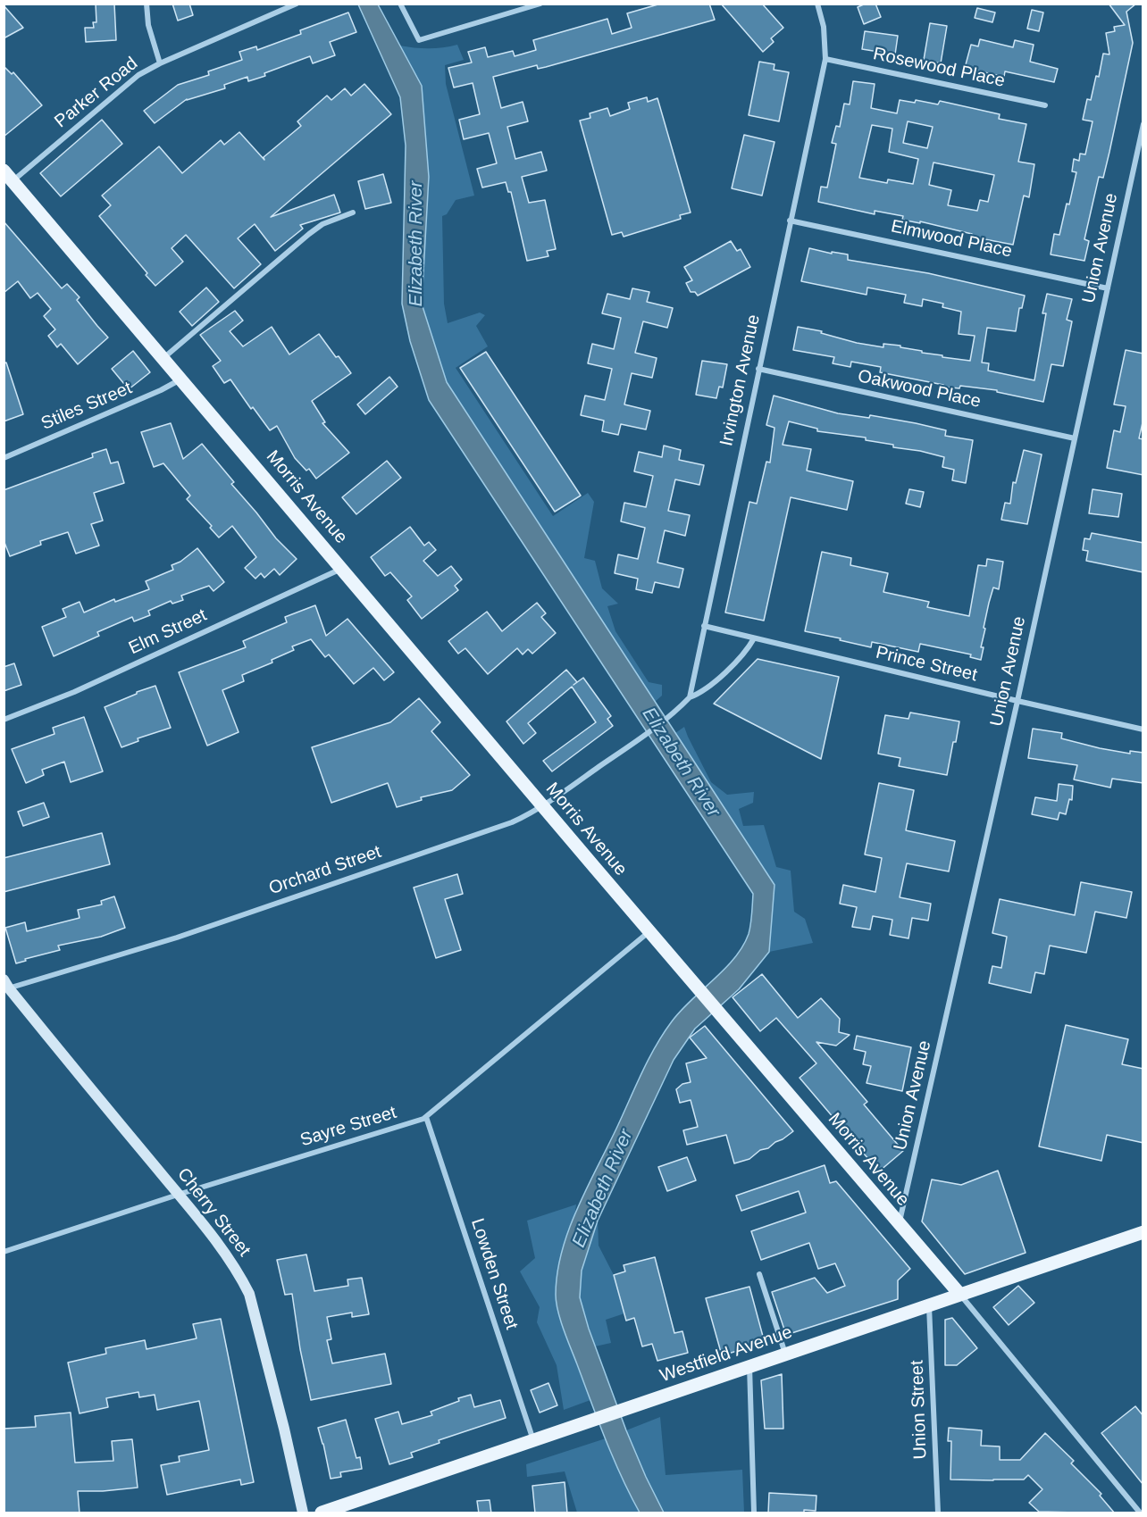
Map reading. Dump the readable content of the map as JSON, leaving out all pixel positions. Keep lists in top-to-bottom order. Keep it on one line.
{"streets":{"main road":["Morris Avenue","Westfield Avenue"],"street":["Rosewood Place","Parker Road","Elmwood Place","Union Avenue","Irvington Avenue","Oakwood Place","Stiles Street","Elm Street","Prince Street","Orchard Street","Sayre Street","Cherry Street","Lowden Street","Union Street"]},"crossings":[["Rosewood Place","Irvington Avenue"],["Parker Road","Morris Avenue"],["Elmwood Place","Union Avenue"],["Elmwood Place","Irvington Avenue"],["Union Avenue","Oakwood Place"],["Union Avenue","Morris Avenue"],["Union Avenue","Prince Street"],["Irvington Avenue","Oakwood Place"],["Irvington Avenue","Prince Street"],["Irvington Avenue","Orchard Street"],["Stiles Street","Morris Avenue"],["Morris Avenue","Elm Street"],["Morris Avenue","Orchard Street"],["Morris Avenue","Sayre Street"],["Morris Avenue","Westfield Avenue"],["Orchard Street","Cherry Street"],["Sayre Street","Cherry Street"],["Sayre Street","Lowden Street"],["Lowden Street","Westfield Avenue"],["Westfield Avenue","Union Street"]],"water":["Elizabeth River"]}
